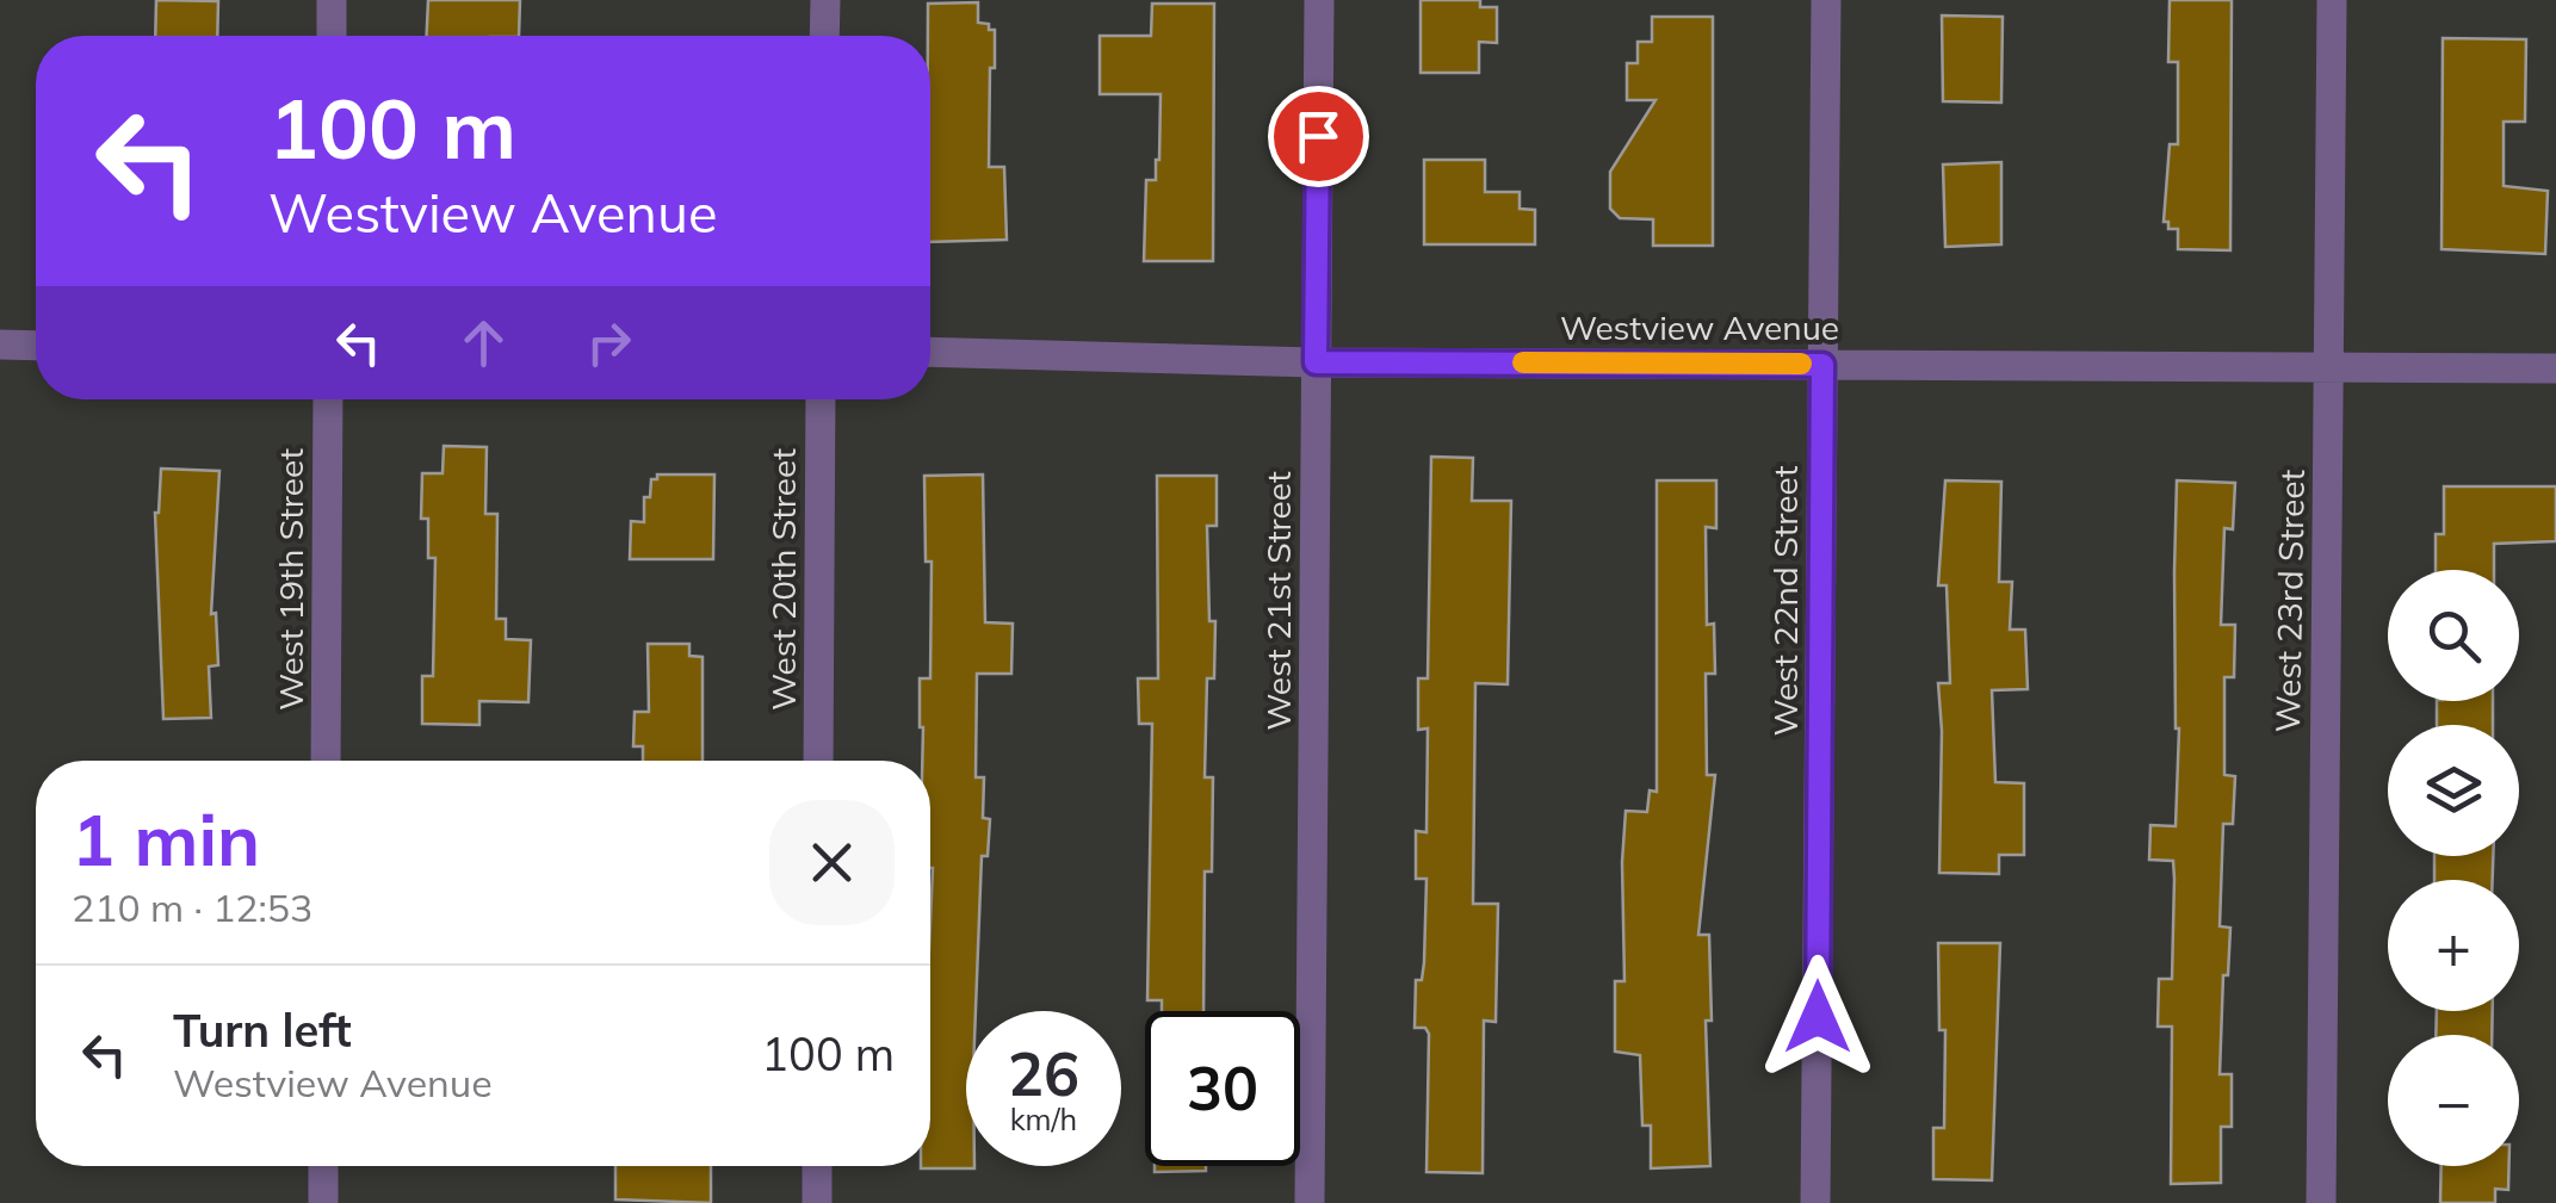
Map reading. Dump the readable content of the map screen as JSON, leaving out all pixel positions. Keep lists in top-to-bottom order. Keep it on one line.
{"streets":{"street":["Westview Avenue","West 19th Street","West 20th Street","West 21st Street","West 22nd Street","West 23rd Street"]},"crossings":[["Westview Avenue","West 21st Street"],["Westview Avenue","West 22nd Street"],["Westview Avenue","West 23rd Street"]],"page":{"turn":["100 m","Westview Avenue"],"map_buttons":["+","−"],"heading":["1 min","210 m · 12:53"],"list":[{"name":"Turn left","note":"Westview Avenue","value":"100 m"}],"speed":"26 km/h","limit":"30"}}
